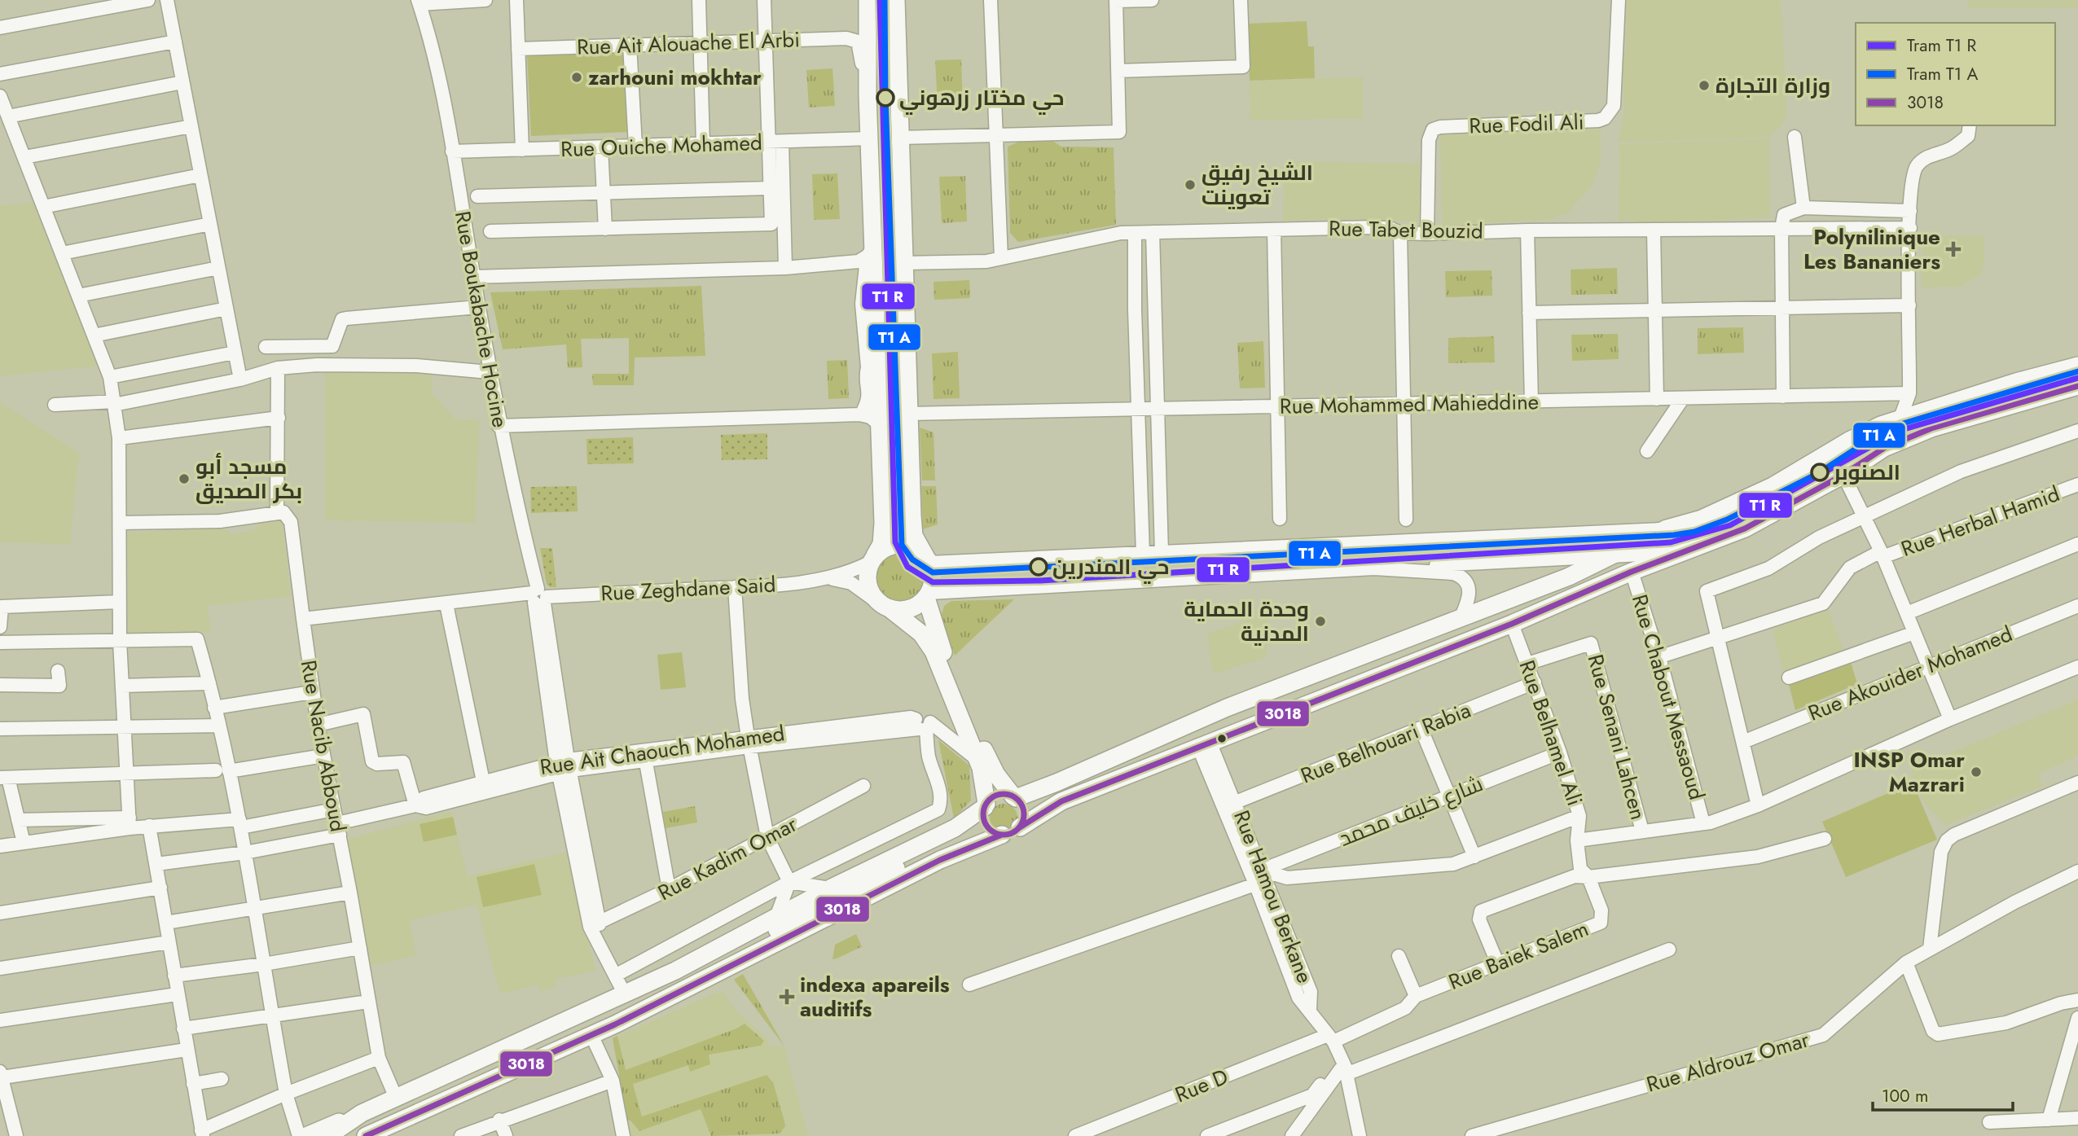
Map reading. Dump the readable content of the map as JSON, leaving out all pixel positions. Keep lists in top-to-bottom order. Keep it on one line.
{"streets":{"street":["Rue Ait Alouache El Arbi","Rue Fodil Ali","Rue Ouiche Mohamed","Rue Tabet Bouzid","Rue Boukabache Hocine","Rue Mohammed Mahieddine","Rue Herbal Hamid","Rue Zeghdane Said","Rue Akouider Mohamed","Rue Chabout Messaoud","Rue Belhamel Ali","Rue Senani Lahcen","Rue Belhouari Rabia","Rue Nacib Abboud","Rue Ait Chaouch Mohamed","شارع خليف محمد","Rue Kadim Omar","Rue Hamou Berkane","Rue Baiek Salem","Rue Aldrouz Omar","Rue D"]},"crossings":[["Rue Fodil Ali","Rue Tabet Bouzid"],["Rue Ouiche Mohamed","Rue Boukabache Hocine"],["Rue Boukabache Hocine","Rue Zeghdane Said"],["Rue Boukabache Hocine","Rue Ait Chaouch Mohamed"],["Rue Herbal Hamid","Rue Chabout Messaoud"],["Rue Belhamel Ali","Rue Senani Lahcen"],["Rue Belhamel Ali","Rue Belhouari Rabia"],["Rue Belhamel Ali","شارع خليف محمد"],["Rue Belhamel Ali","Rue Baiek Salem"],["Rue Belhouari Rabia","Rue Hamou Berkane"],["Rue Nacib Abboud","Rue Ait Chaouch Mohamed"],["شارع خليف محمد","Rue Hamou Berkane"],["Rue Hamou Berkane","Rue Baiek Salem"],["Rue Hamou Berkane","Rue D"],["Rue Baiek Salem","Rue D"]],"places":{"other":["zarhouni mokhtar","وزارة التجارة","حي مختار زرهوني","الشيخ رفيق تعوينت","الصنوبر","مسجد أبو بكر الصديق","حي المندرين","وحدة الحماية المدنية","INSP Omar Mazrari"],"health":["Polynilinique Les Bananiers","indexa apareils auditifs"]},"lines":["transit line 3018"],"legend":["Tram T1 R","Tram T1 A","3018"],"scale_bar":"100 m"}
